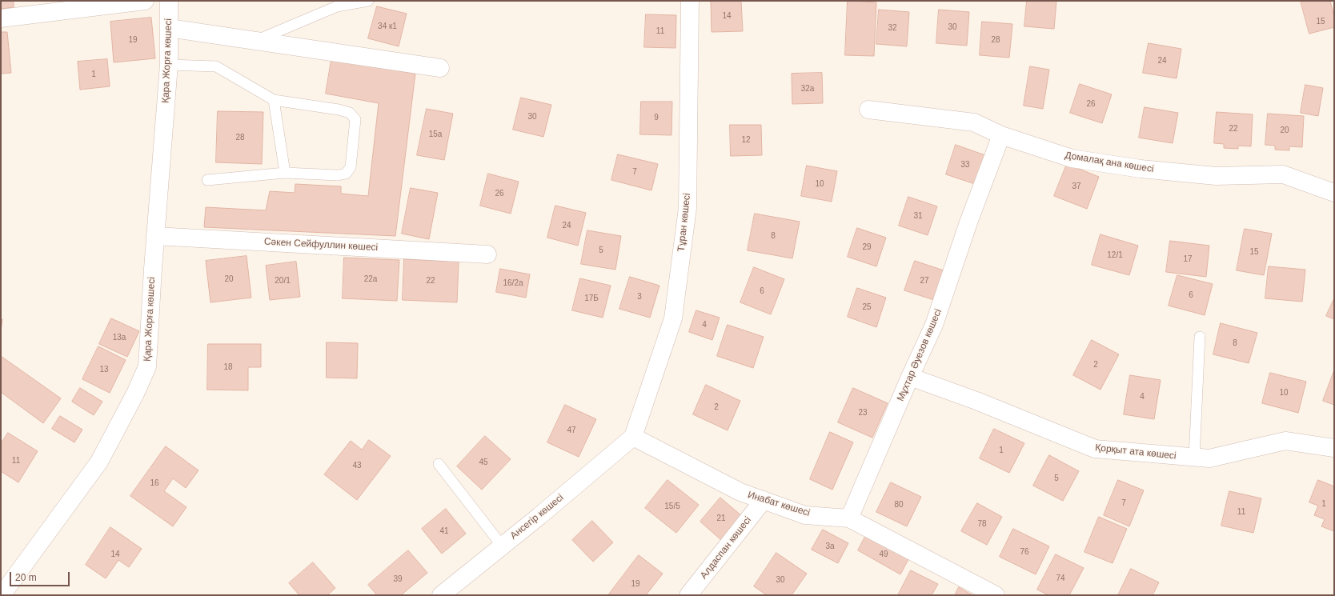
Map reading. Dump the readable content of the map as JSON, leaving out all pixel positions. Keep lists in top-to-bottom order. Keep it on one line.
{"streets":{"street":["Қара Жорға көшесі","Домалақ ана көшесі","Тұран көшесі","Сәкен Сейфуллин көшесі","Мұхтар Әуезов көшесі","Қорқыт ата көшесі","Инабат көшесі","Ансегір көшесі","Алдаспан көшесі"]},"crossings":[["Қара Жорға көшесі","Сәкен Сейфуллин көшесі"],["Домалақ ана көшесі","Мұхтар Әуезов көшесі"],["Тұран көшесі","Инабат көшесі"],["Тұран көшесі","Ансегір көшесі"],["Мұхтар Әуезов көшесі","Қорқыт ата көшесі"],["Мұхтар Әуезов көшесі","Инабат көшесі"],["Инабат көшесі","Ансегір көшесі"],["Инабат көшесі","Алдаспан көшесі"]],"house_numbers":["14","15","34 к1","30","32","11","19","28","24","1","32а","26","30","9","22","20","15а","28","12","33","7","10","37","26","31","24","8","29","5","15","12/1","17","20","22а","20/1","22","27","16/2а","6","6","3","17Б","25","4","13а","8","2","18","13","10","4","2","23","47","1","11","45","43","5","16","7","1","80","15/5","11","21","78","41","3а","76","14","49","74","39","30","19"],"scale_bar":"20 m"}
